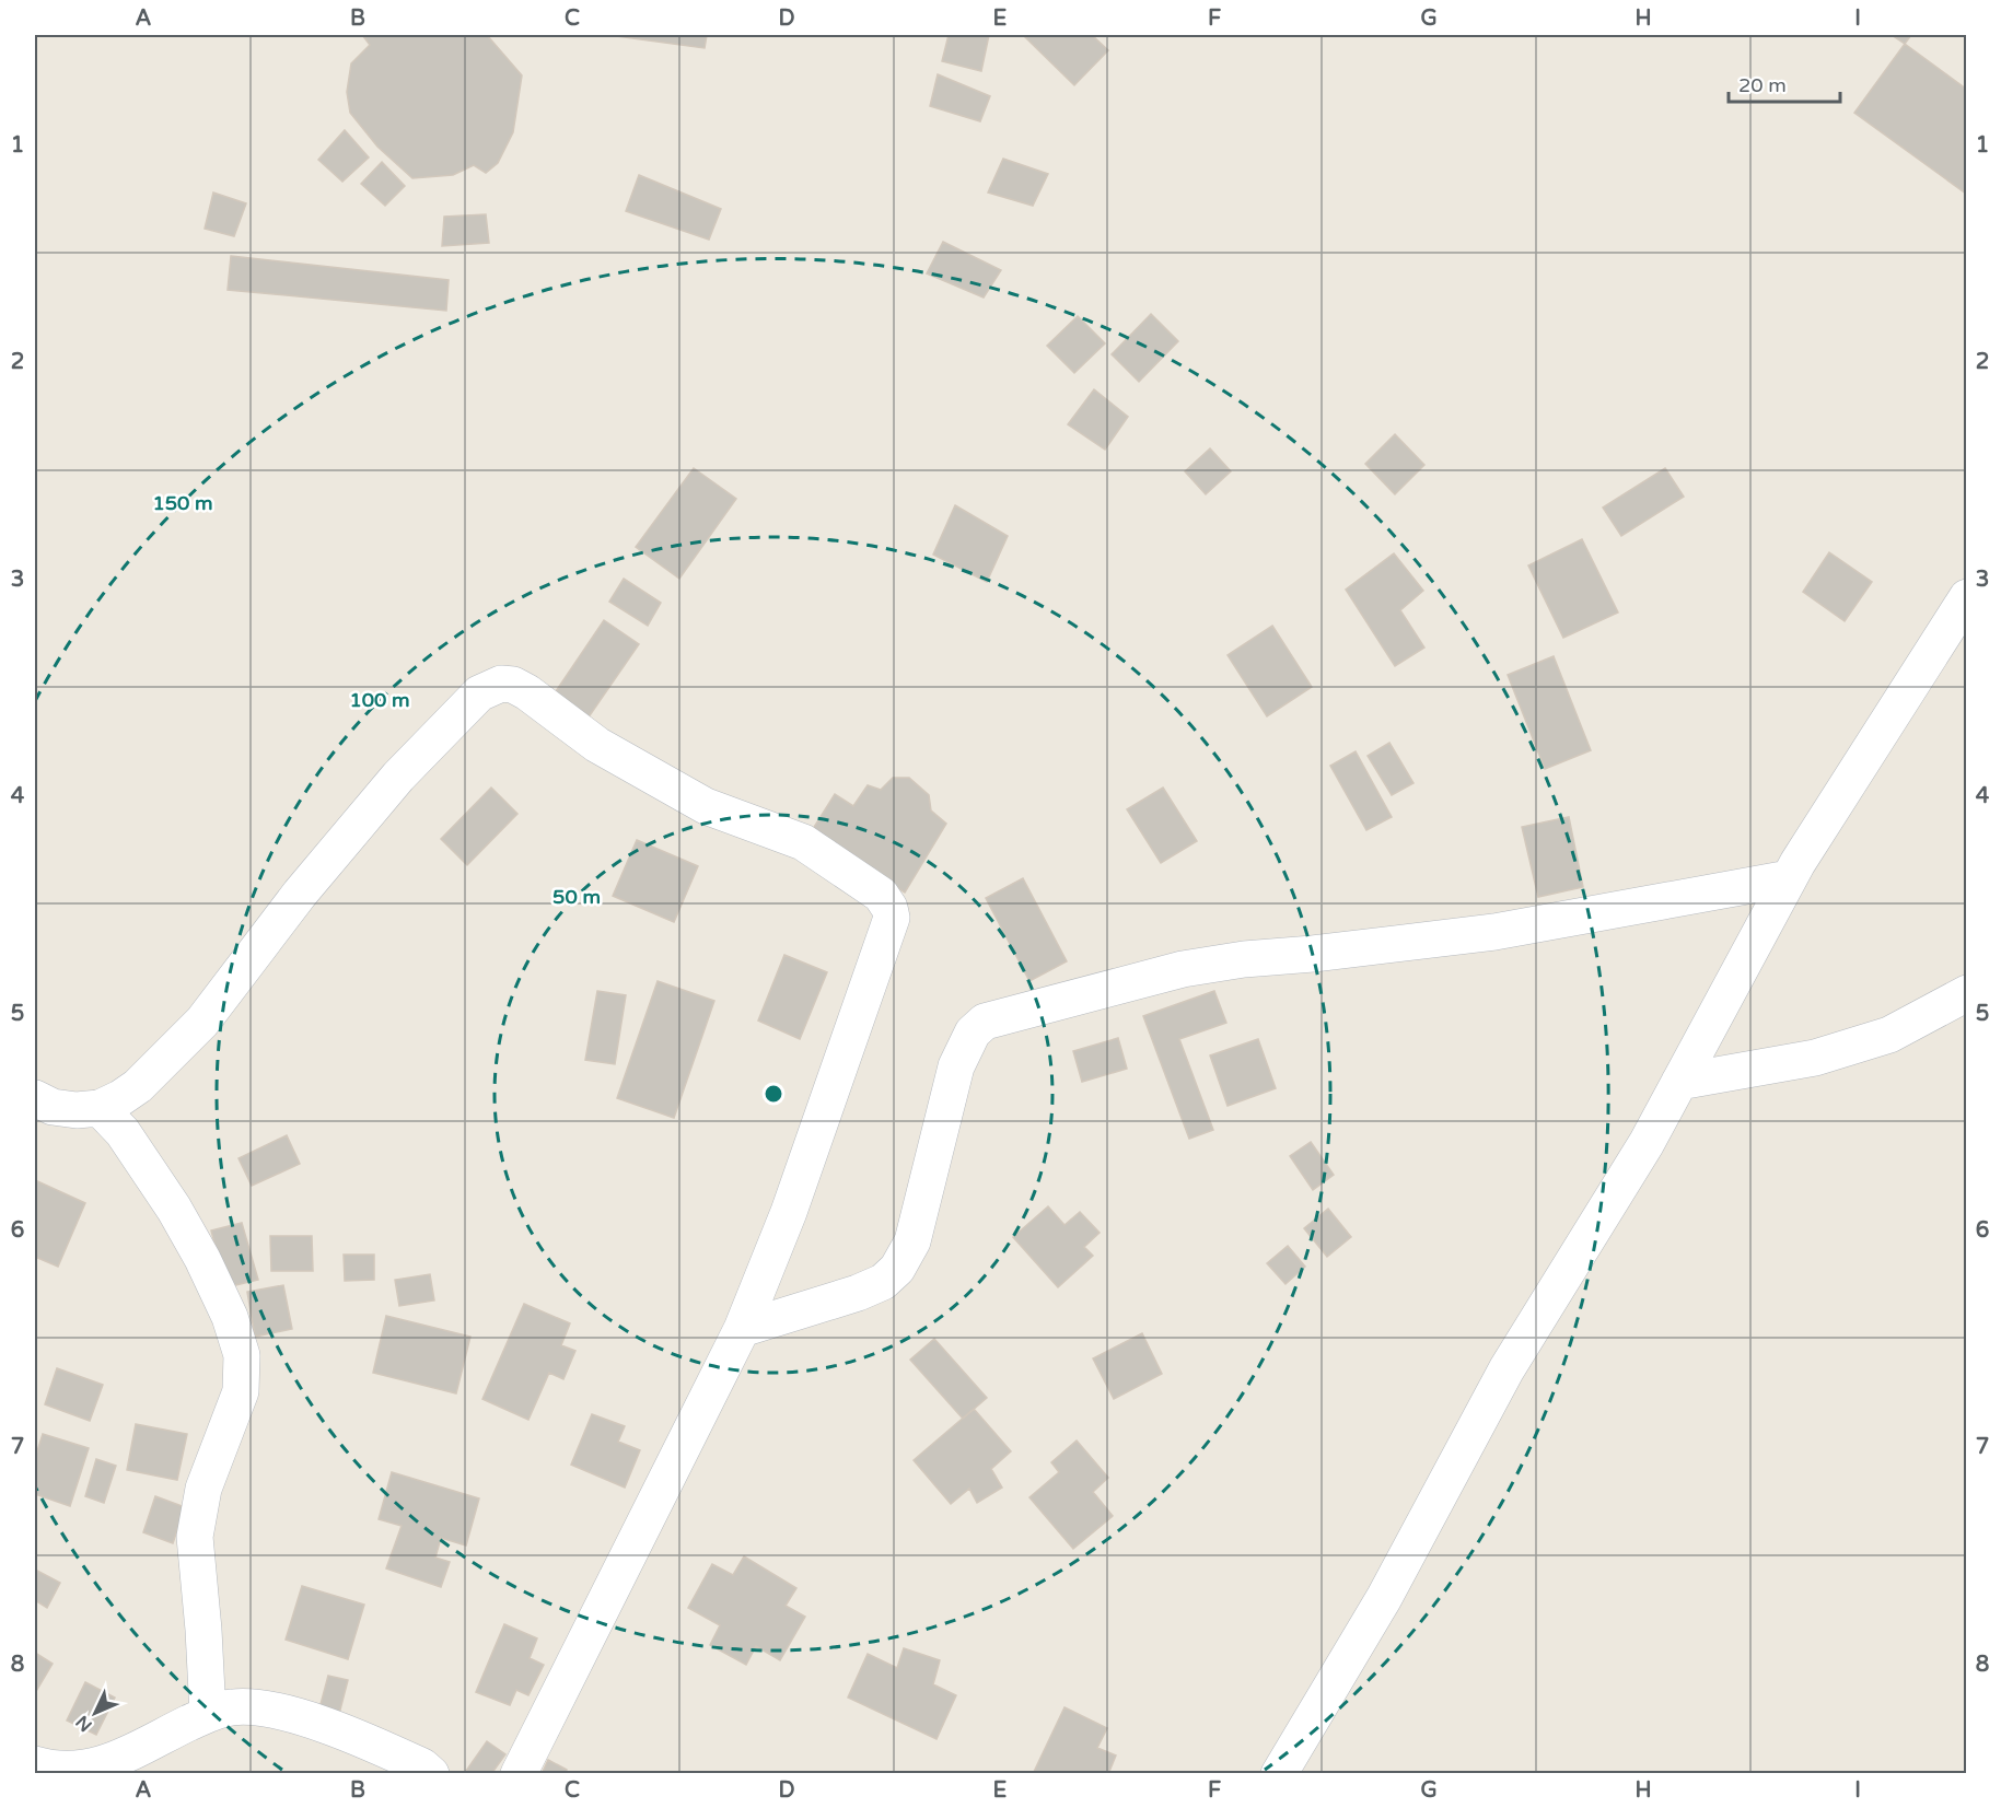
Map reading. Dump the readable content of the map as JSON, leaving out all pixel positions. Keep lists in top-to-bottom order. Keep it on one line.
{"scale_bar":"20 m","north":"bottom left","grid":{"columns":["A","B","C","D","E","F","G","H","I"],"rows":["1","2","3","4","5","6","7","8"]},"rings":["150 m","100 m","50 m"]}
